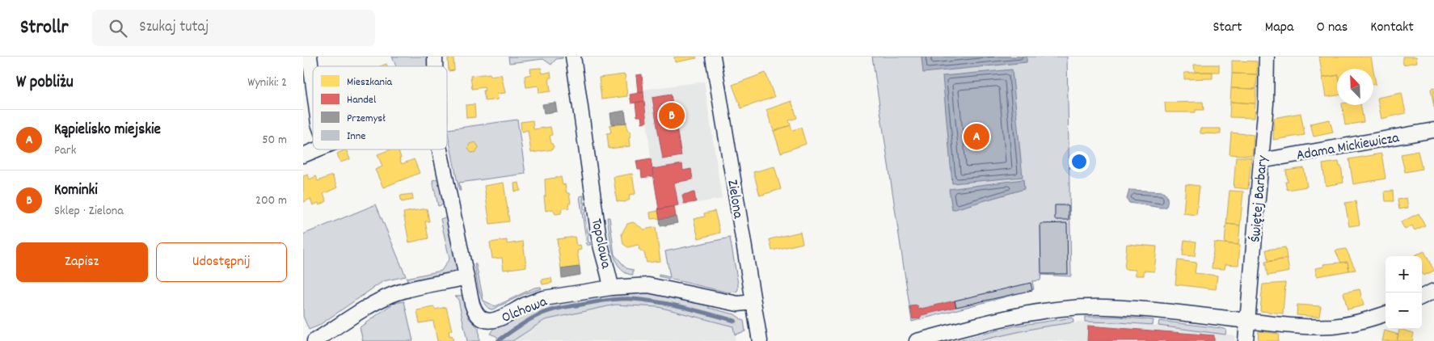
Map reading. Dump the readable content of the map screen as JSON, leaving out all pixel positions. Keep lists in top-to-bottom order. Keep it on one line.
{"streets":{"street":["Adama Mickiewicza","Zielona","Świętej Barbary","Topolowa","Olchowa"]},"crossings":[["Adama Mickiewicza","Świętej Barbary"],["Zielona","Topolowa"],["Topolowa","Olchowa"]],"legend":["Mieszkania","Handel","Przemysł","Inne"],"north":"top left","page":{"header":"Strollr","search":"Szukaj tutaj","nav":["Start","Mapa","O nas","Kontakt"],"heading":["W pobliżu","Wyniki: 2"],"pins":["B","A"],"list":[{"mark":"A","name":"Kąpielisko miejskie","note":"Park","value":"50 m"},{"mark":"B","name":"Kominki","note":"Sklep · Zielona","value":"200 m"}],"buttons":["Zapisz","Udostępnij"],"map_buttons":["+","−"]}}
